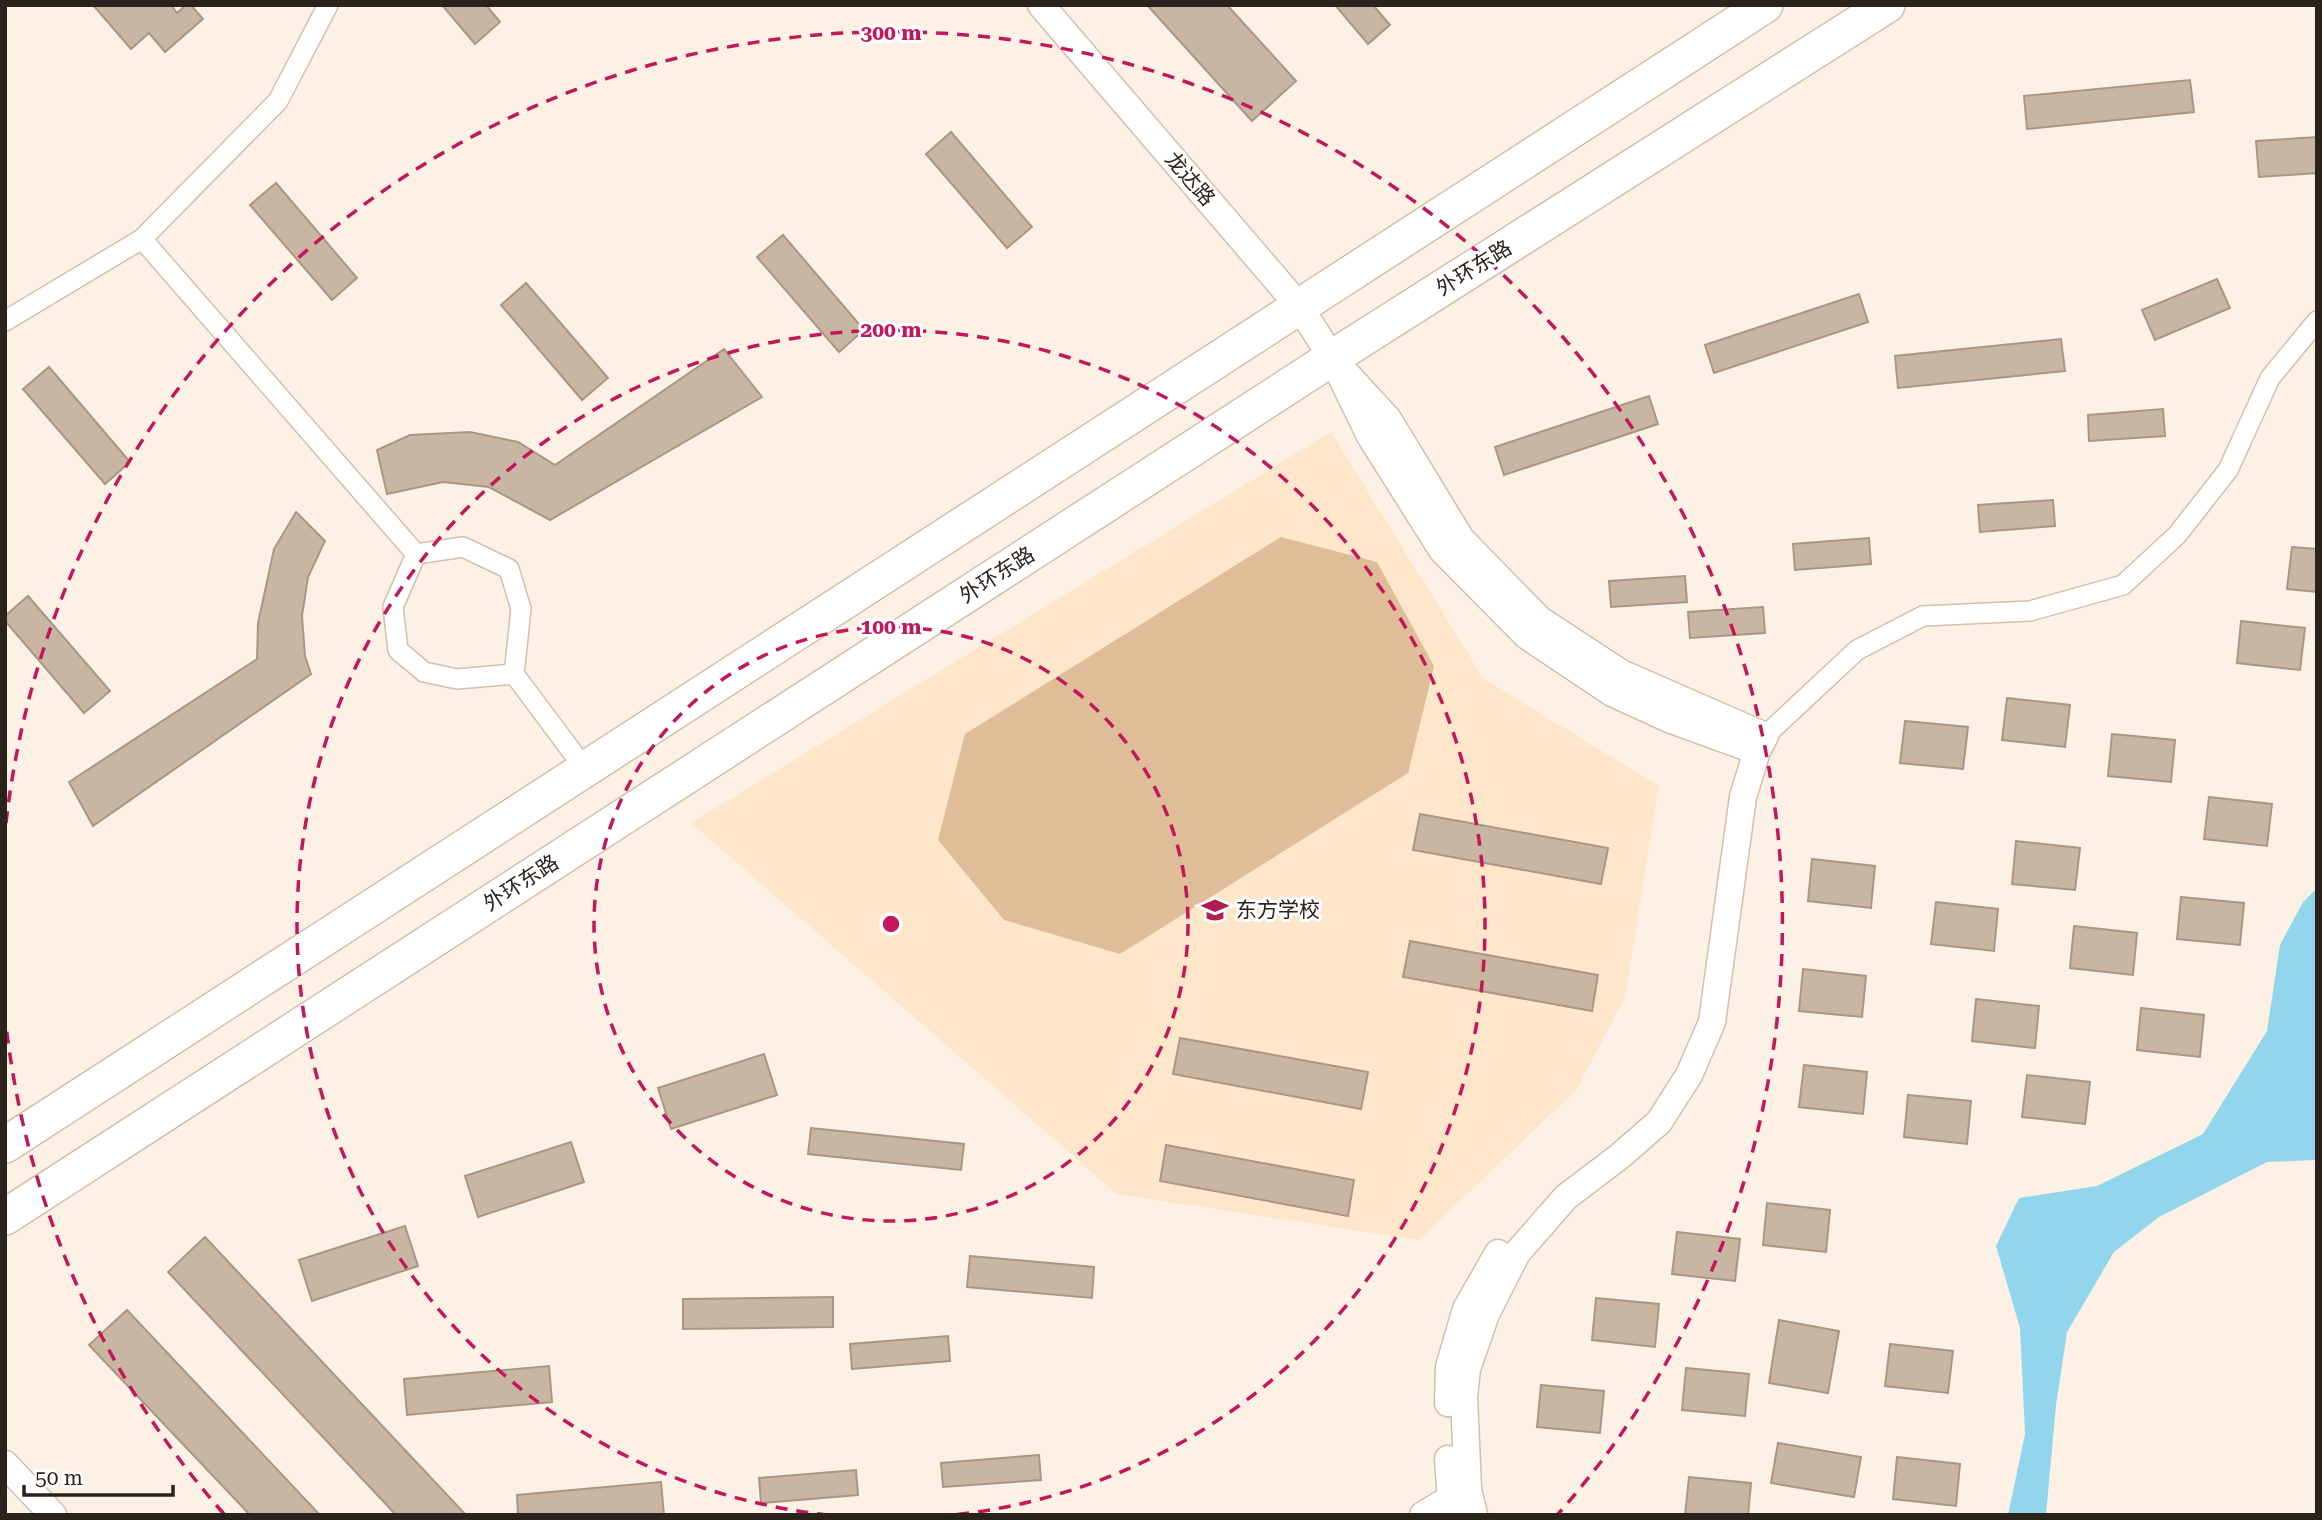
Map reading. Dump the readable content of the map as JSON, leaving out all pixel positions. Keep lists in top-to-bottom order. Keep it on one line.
{"streets":{"highway":["外环东路"],"street":["龙达路"]},"crossings":[["龙达路","外环东路"]],"places":{"school or university":["东方学校"]},"scale_bar":"50 m","rings":["300 m","200 m","100 m"]}
